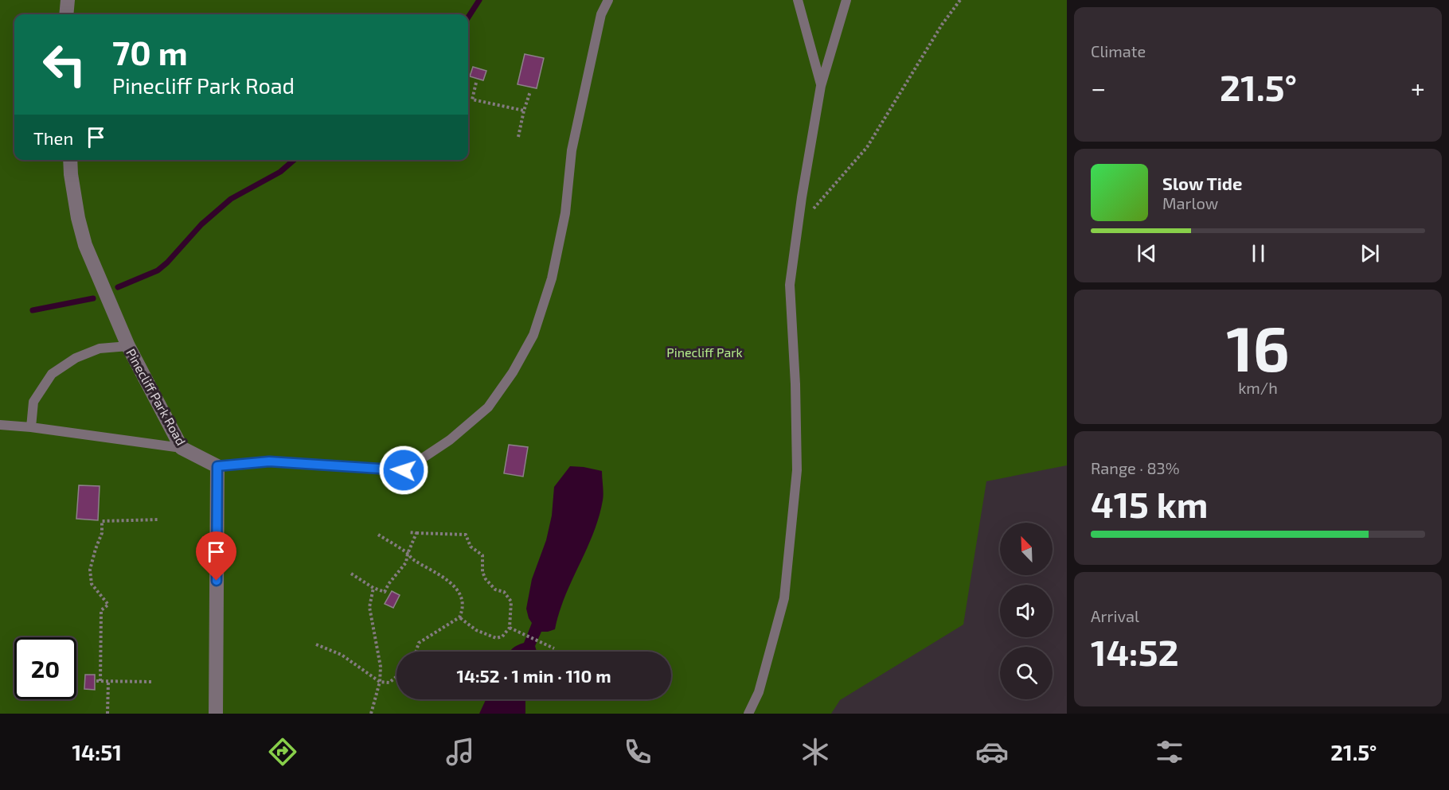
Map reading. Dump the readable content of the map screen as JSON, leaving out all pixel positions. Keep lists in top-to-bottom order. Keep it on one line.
{"streets":{"street":["Pinecliff Park Road"]},"parks":["Pinecliff Park"],"north":"top left","page":{"tile":["Climate",["16","km/h"],["Range · 83%","415 km"],["Arrival","14:52"]],"turn":["70 m","Pinecliff Park Road"],"heat":["−","21.5°","+"],"then":"Then","song":["Slow Tide","Marlow"],"limit":"20","trip":"14:52 · 1 min · 110 m","tabs":["14:51","21.5°"]}}
